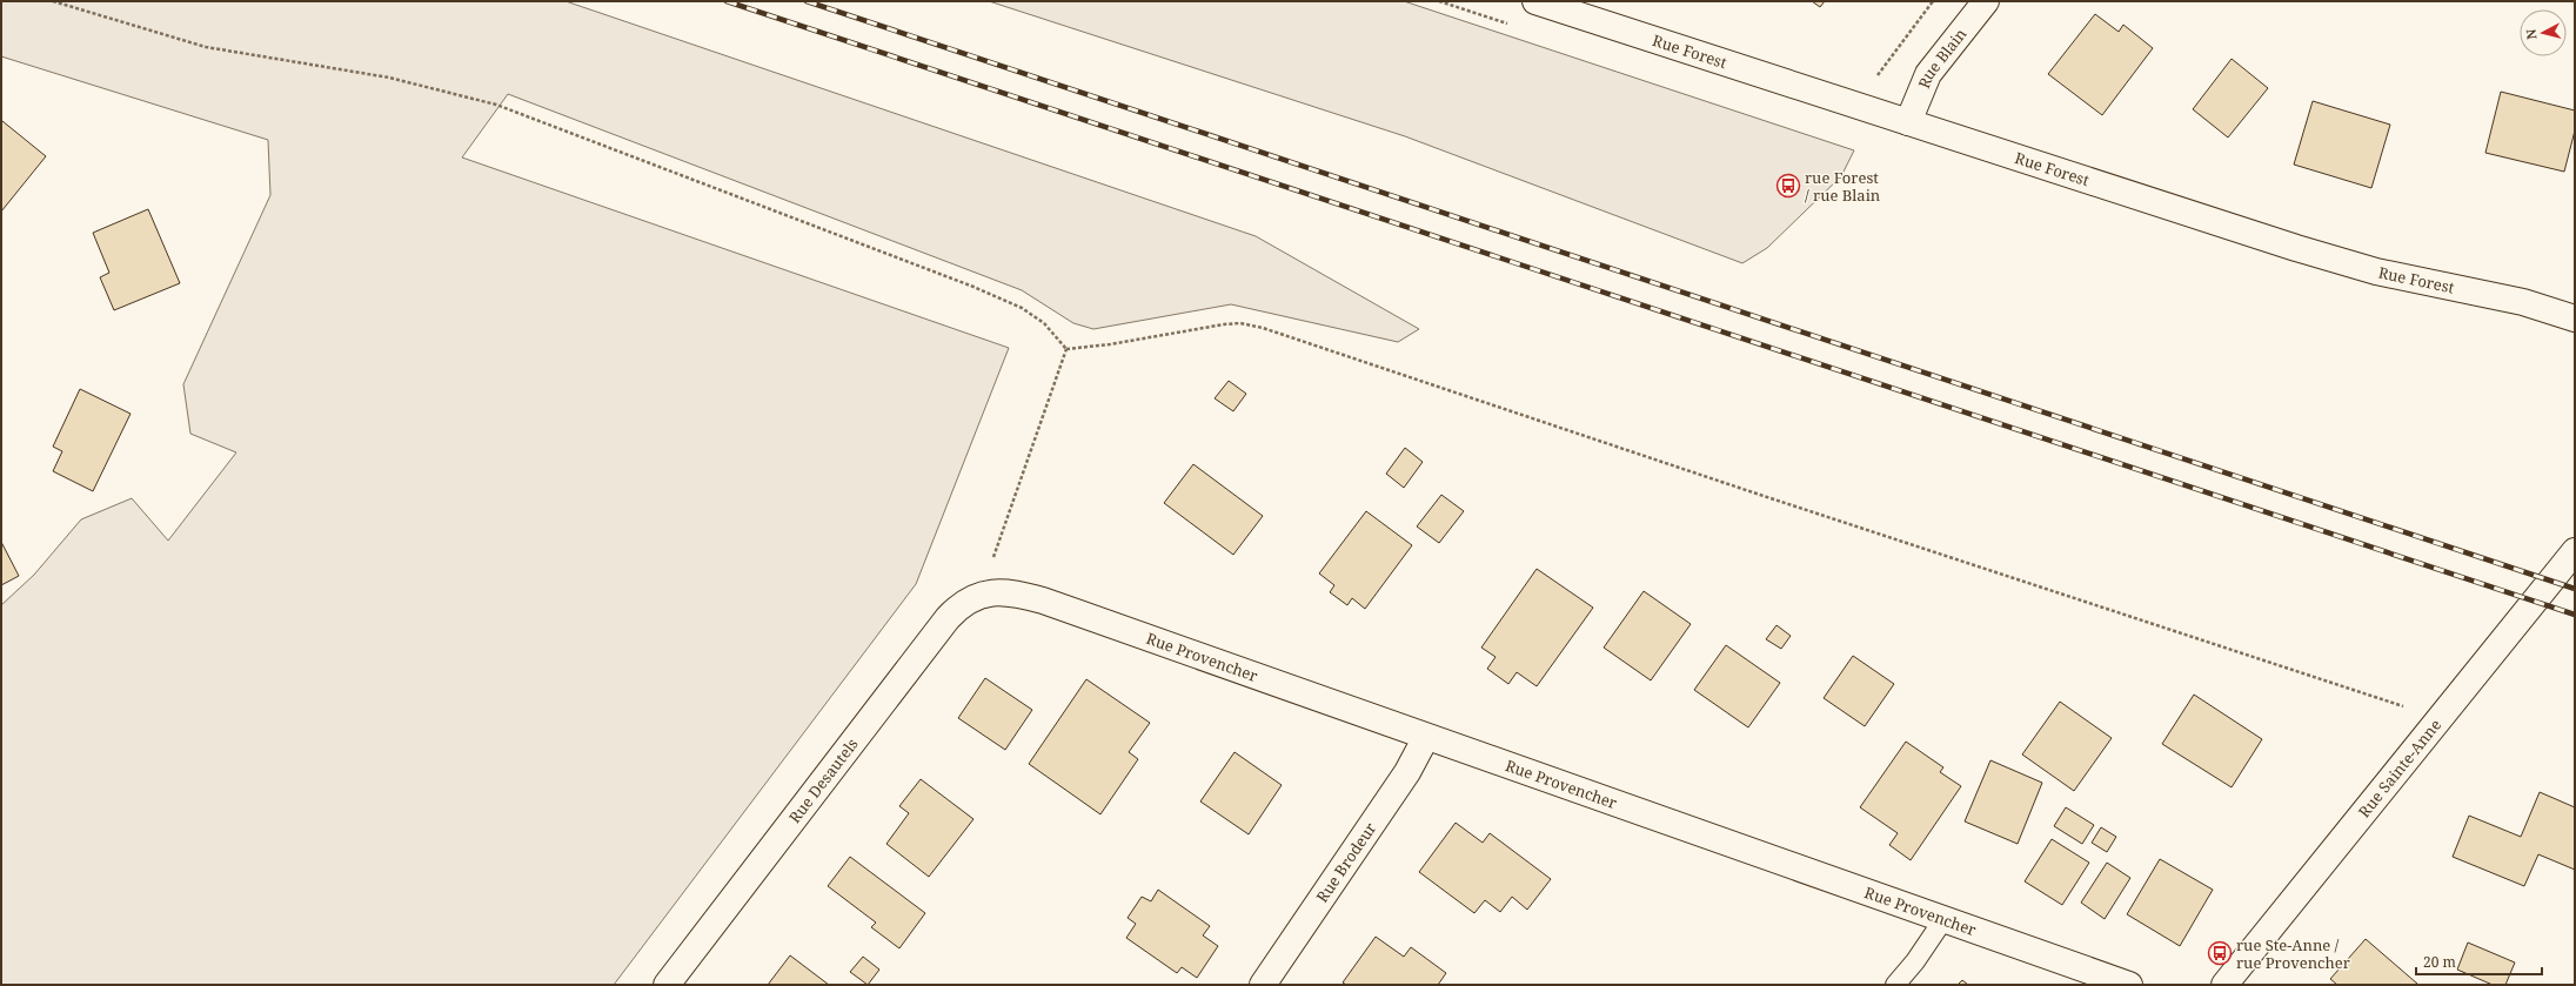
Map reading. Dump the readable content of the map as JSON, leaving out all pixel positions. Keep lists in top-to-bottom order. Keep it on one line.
{"streets":{"street":["Rue Forest","Rue Blain","Rue Provencher","Rue Sainte-Anne","Rue Desautels","Rue Brodeur"]},"crossings":[["Rue Forest","Rue Blain"],["Rue Provencher","Rue Desautels"],["Rue Provencher","Rue Brodeur"]],"places":{"bus stop":["rue Forest / rue Blain","rue Ste-Anne / rue Provencher"]},"scale_bar":"20 m","north":"left"}
